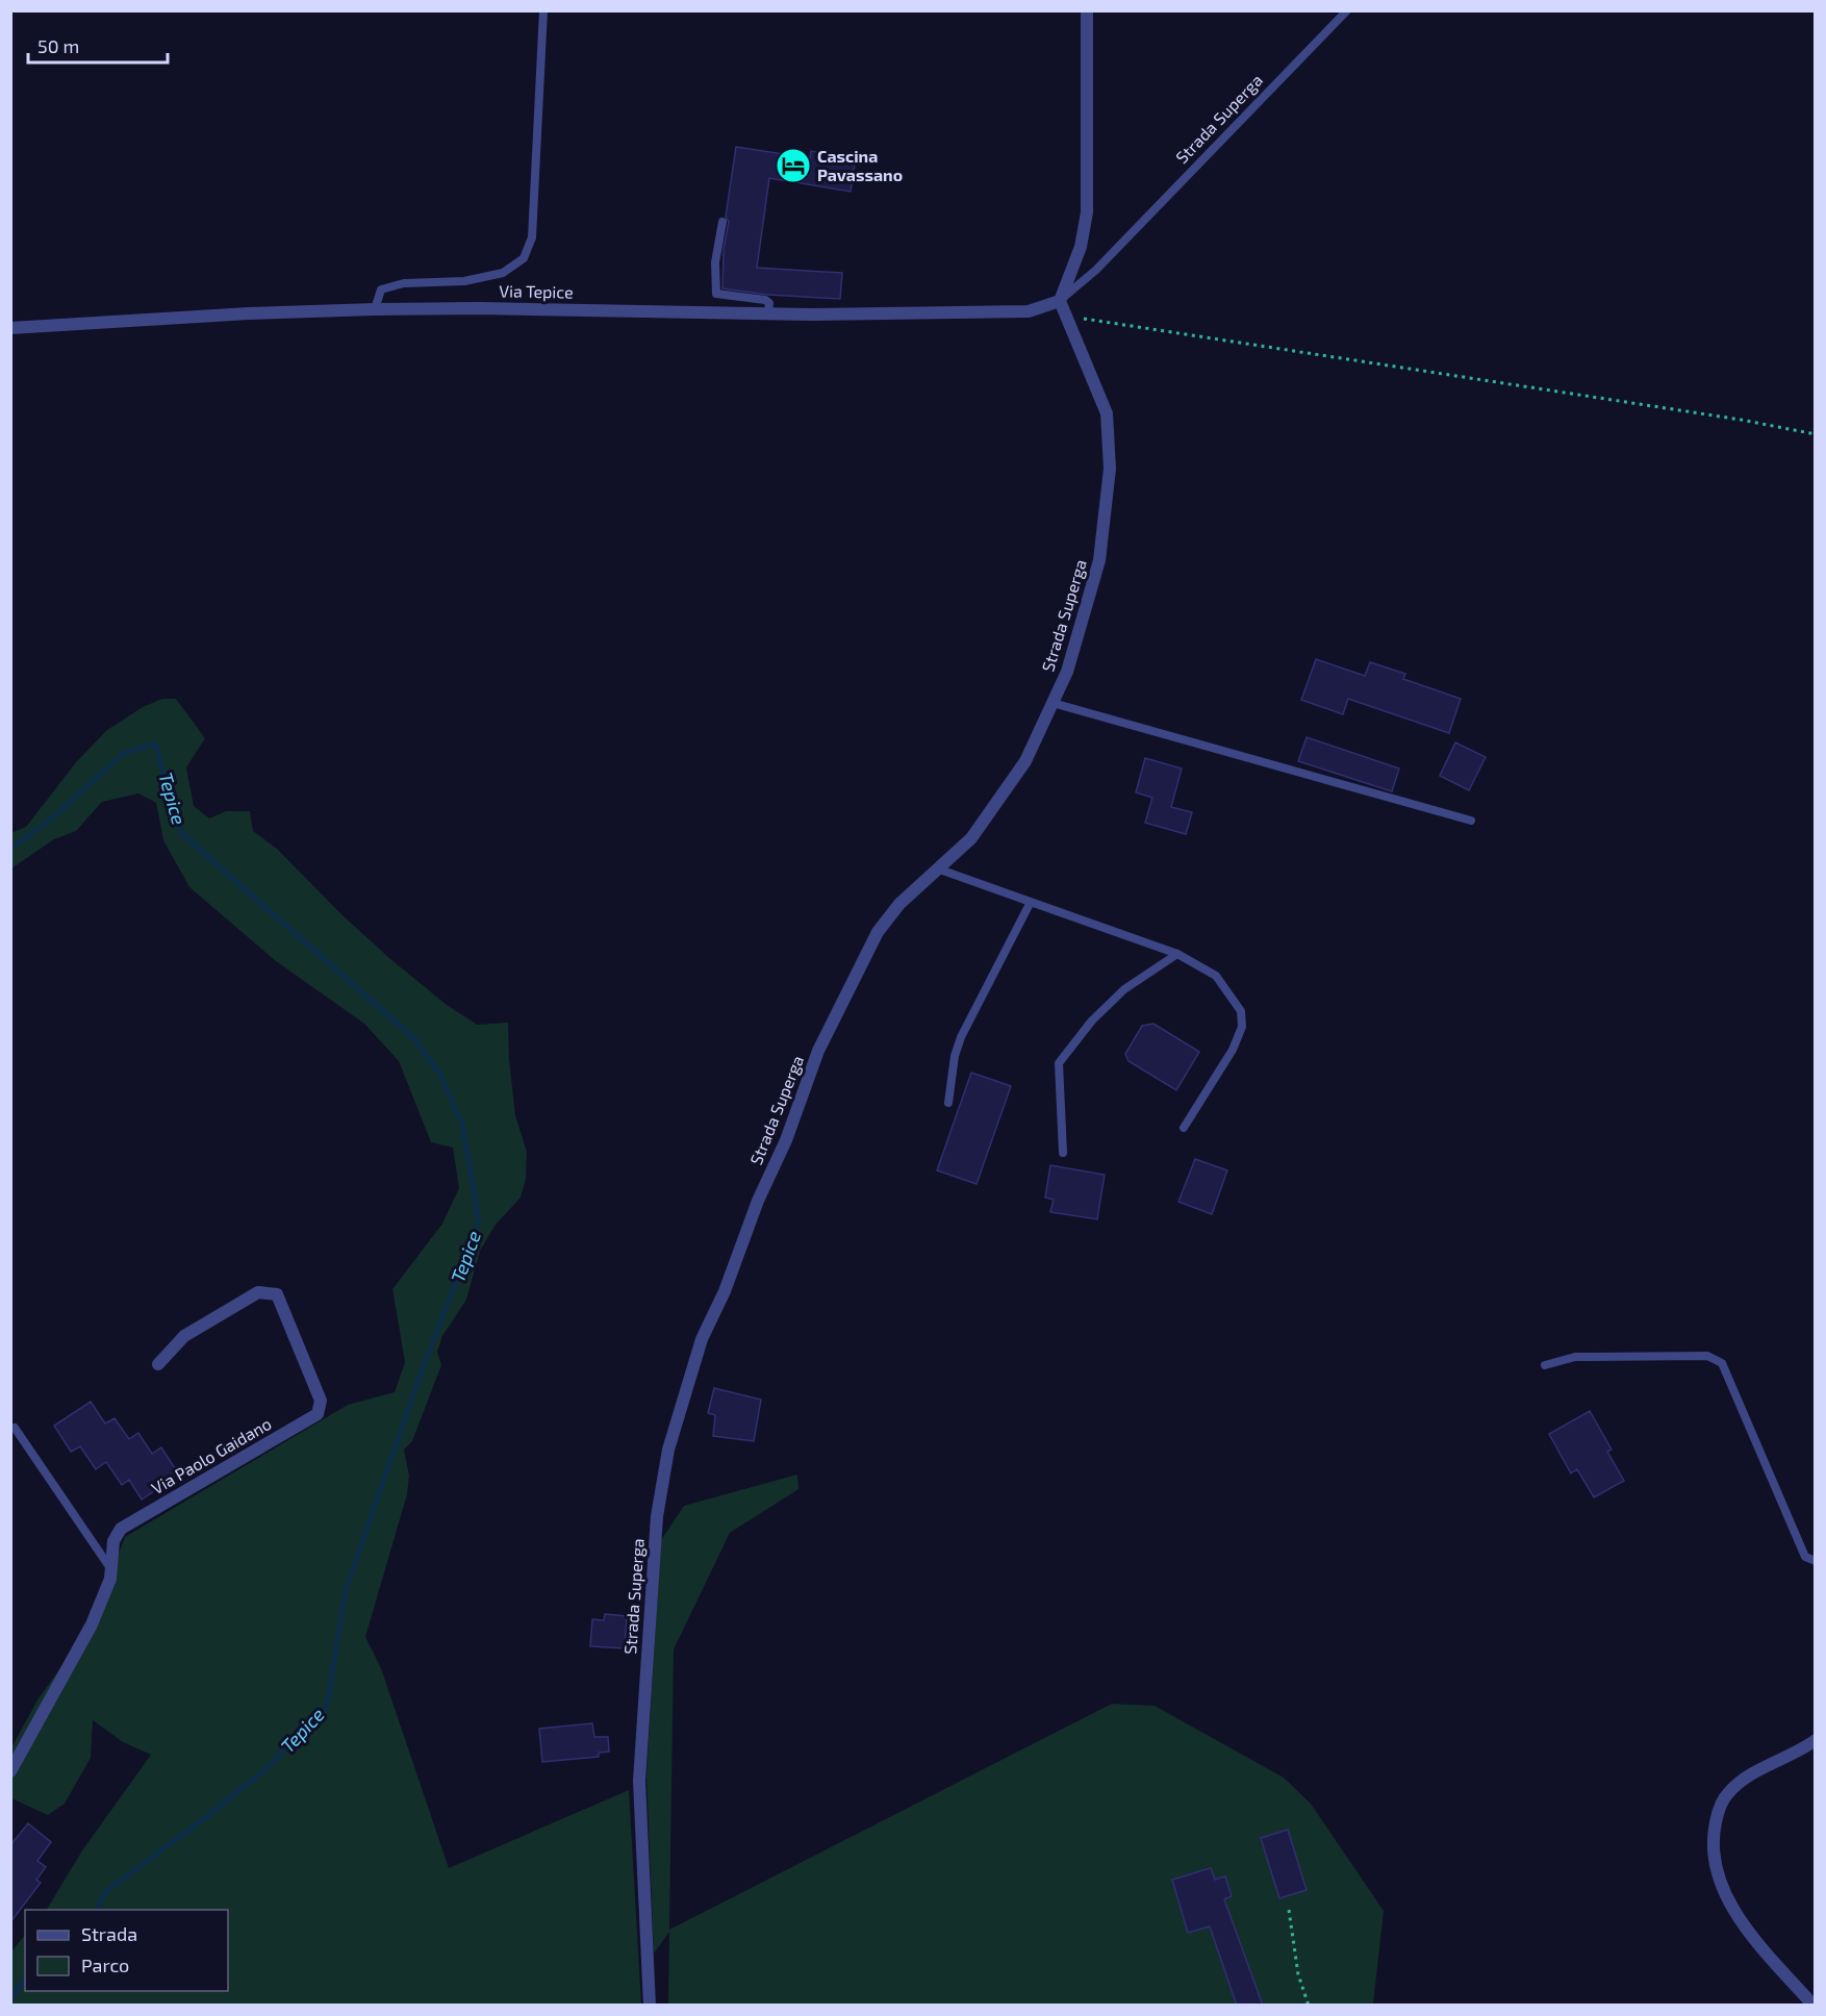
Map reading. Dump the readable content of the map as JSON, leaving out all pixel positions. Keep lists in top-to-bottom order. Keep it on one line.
{"streets":{"street":["Strada Superga","Via Tepice","Via Paolo Gaidano"]},"crossings":[["Strada Superga","Via Tepice"]],"water":["Tepice"],"places":{"hotel":["Cascina Pavassano"]},"legend":["Strada","Parco"],"scale_bar":"50 m"}
